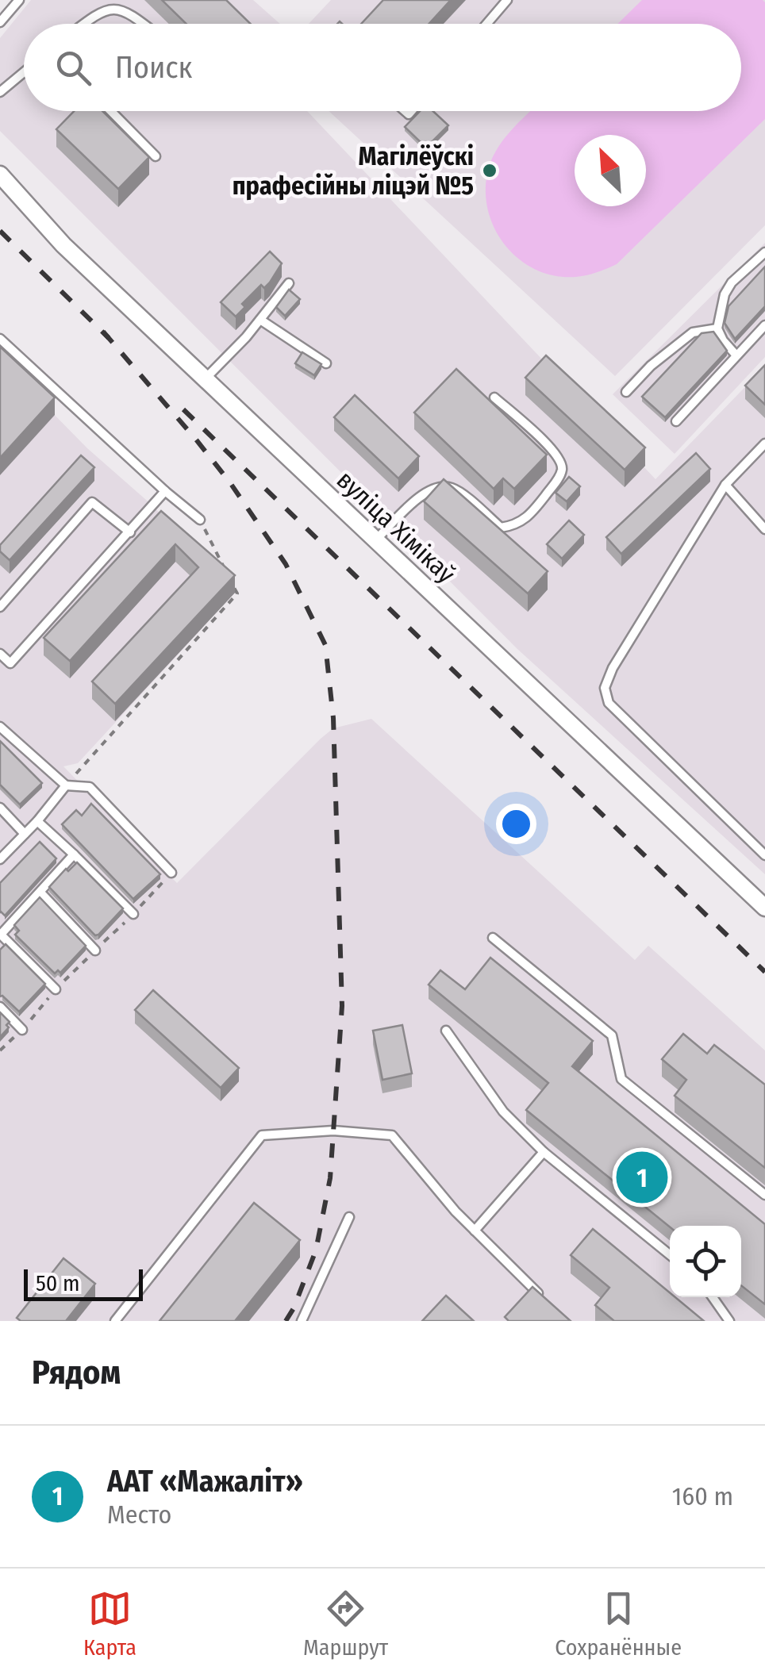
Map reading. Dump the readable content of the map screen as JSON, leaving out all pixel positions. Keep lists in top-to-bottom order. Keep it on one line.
{"streets":{"street":["вуліца Хімікаў"]},"places":["Магілёўскі прафесійны ліцэй №5"],"scale_bar":"50 m","north":"top left","page":{"search":"Поиск","pins":"1","scale":"50 m","heading":"Рядом","list":[{"mark":"1","name":"ААТ «Мажаліт»","note":"Место","value":"160 m"}],"nav":["Карта","Маршрут","Сохранённые"]}}
